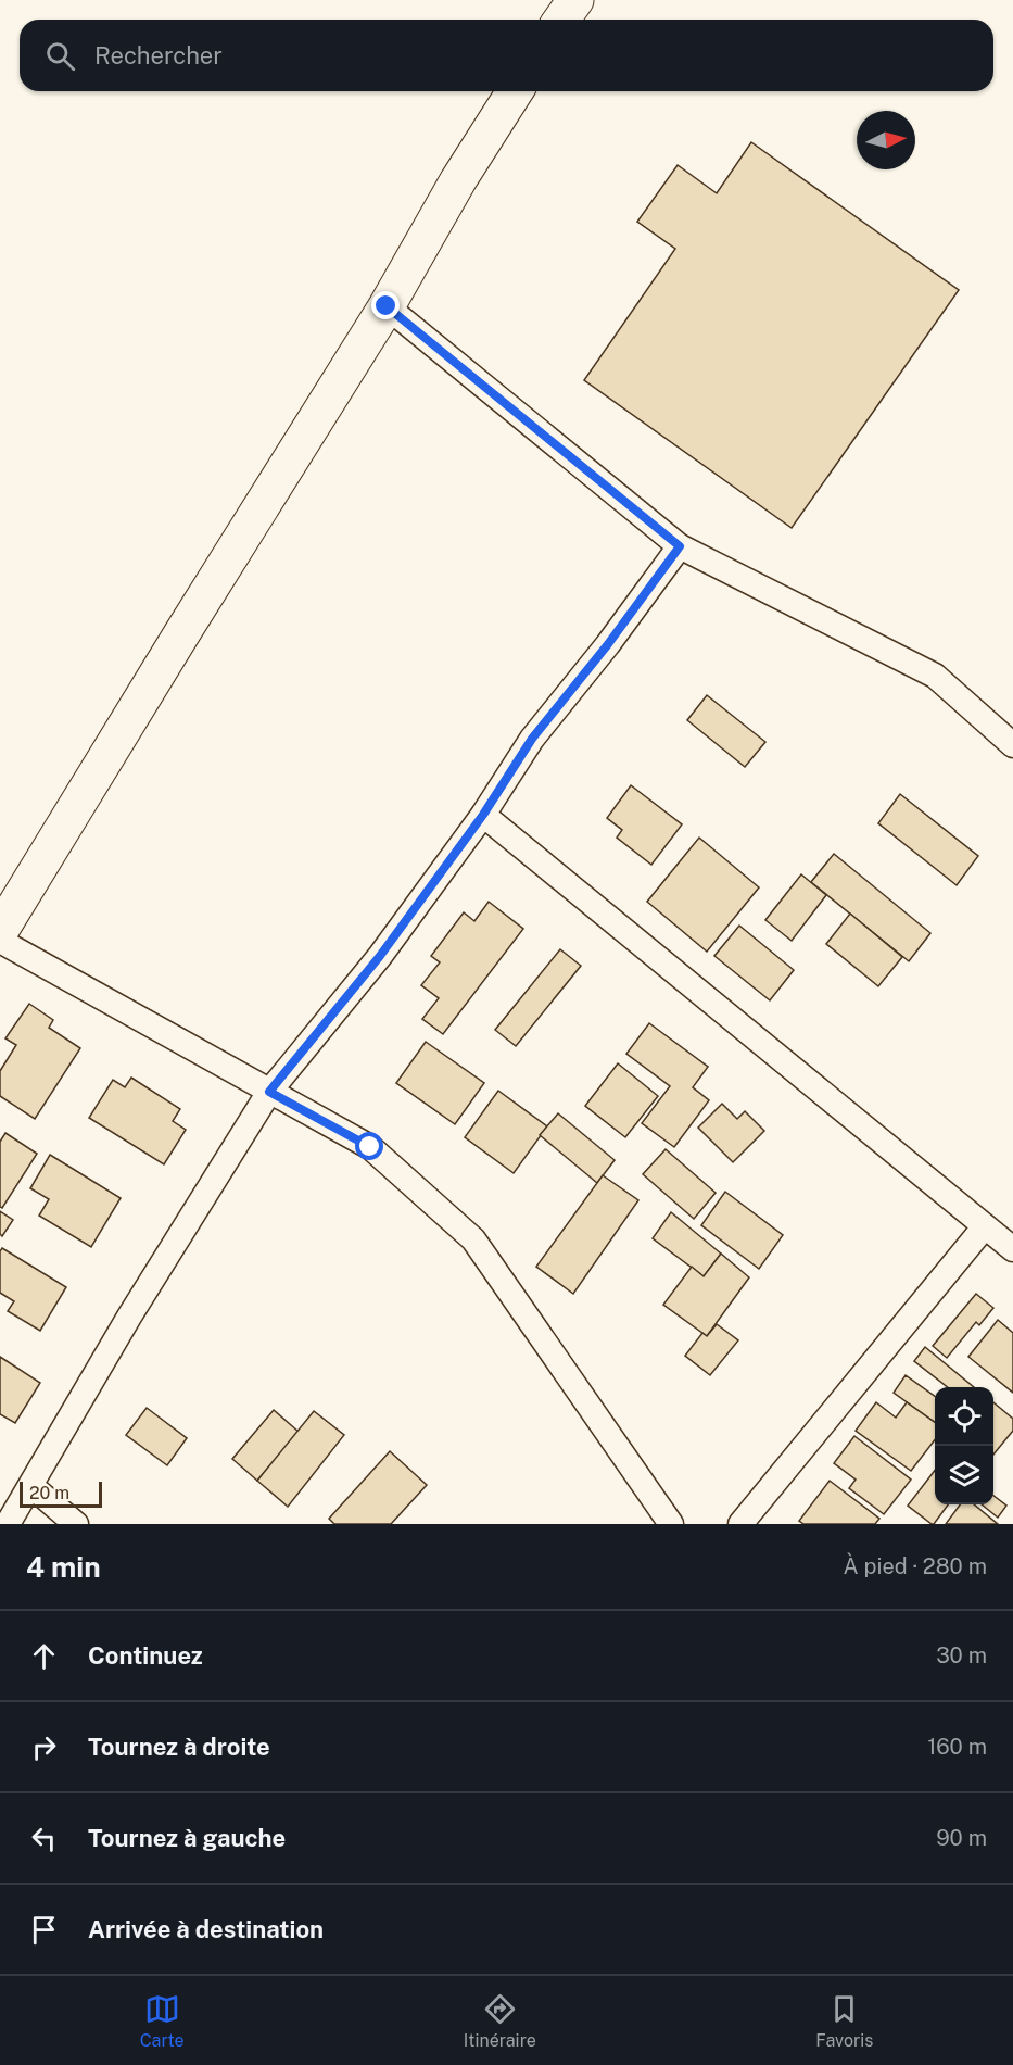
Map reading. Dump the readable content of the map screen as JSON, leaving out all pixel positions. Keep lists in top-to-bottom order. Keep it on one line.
{"scale_bar":"20 m","north":"right","page":{"search":"Rechercher","scale":"20 m","heading":["4 min","À pied · 280 m"],"list":[["Continuez","30 m"],["Tournez à droite","160 m"],["Tournez à gauche","90 m"],"Arrivée à destination"],"nav":["Carte","Itinéraire","Favoris"]}}
